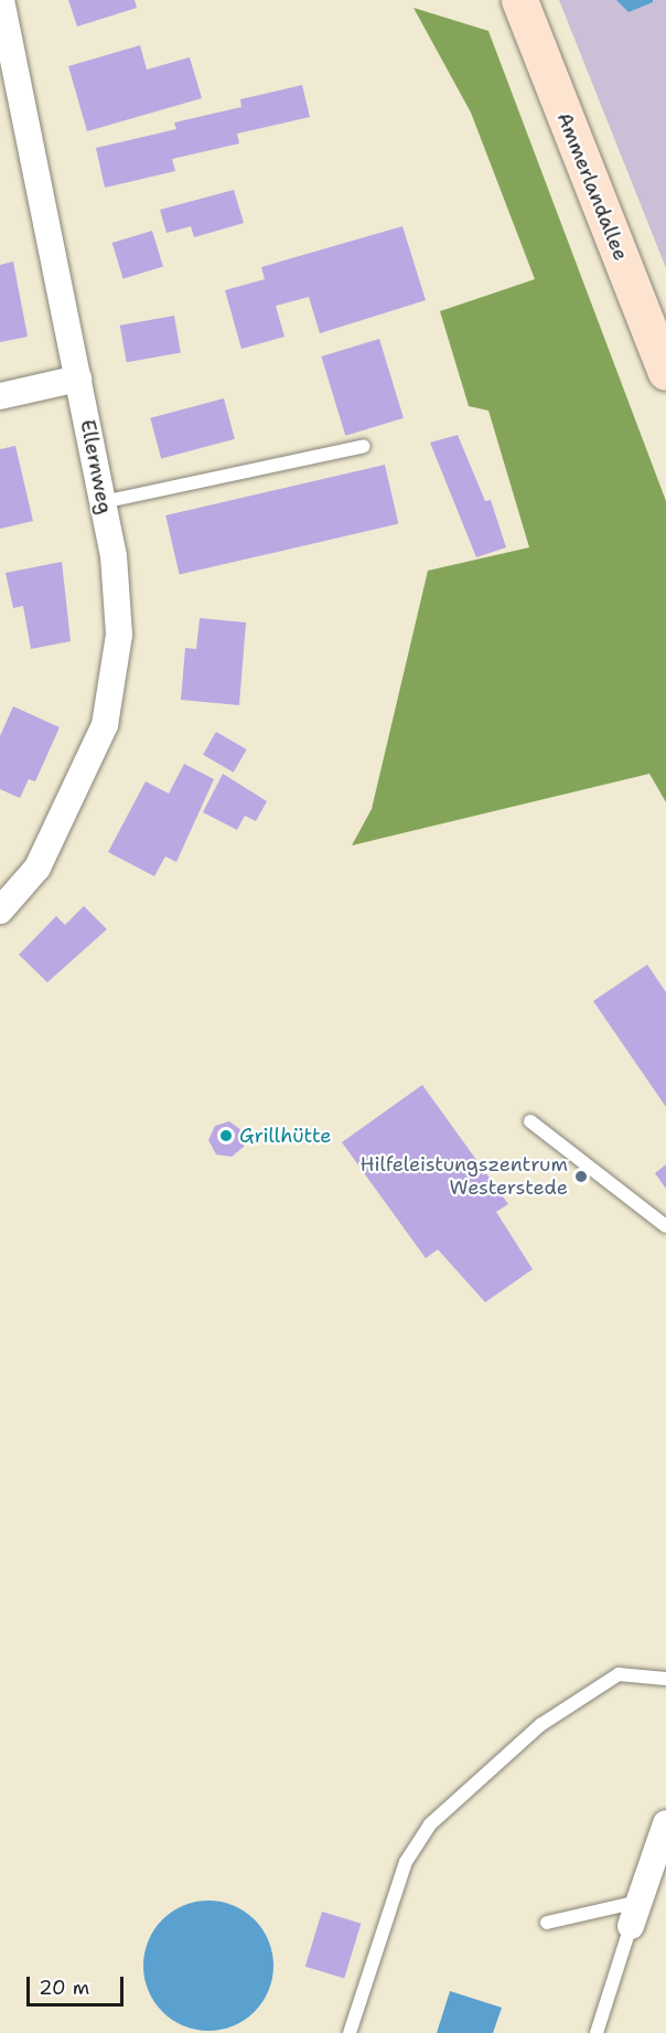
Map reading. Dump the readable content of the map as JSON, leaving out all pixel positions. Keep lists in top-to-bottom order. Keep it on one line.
{"streets":{"main road":["Ammerlandallee"],"street":["Ellernweg"]},"places":["Grillhütte","Hilfeleistungszentrum Westerstede"],"scale_bar":"20 m"}
